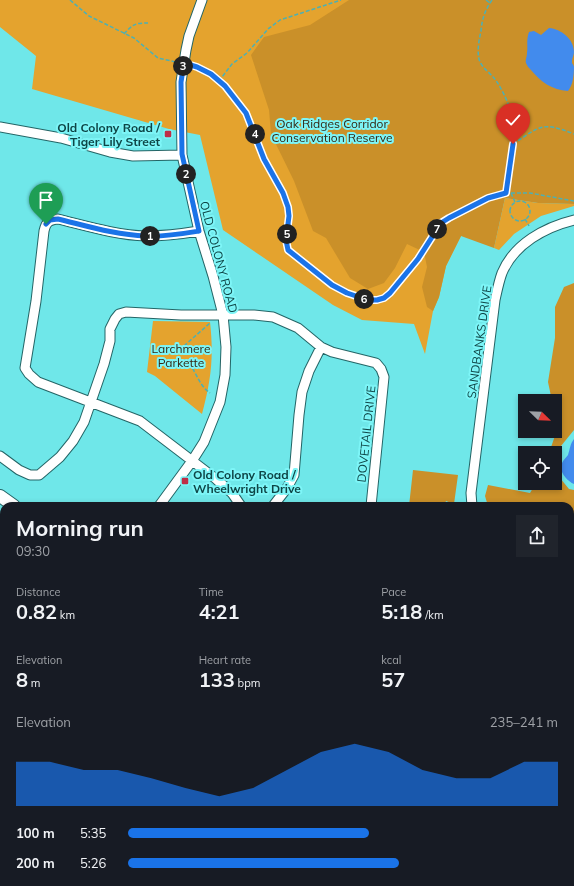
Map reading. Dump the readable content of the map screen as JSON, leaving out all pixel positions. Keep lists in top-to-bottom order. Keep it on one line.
{"streets":{"street":["OLD COLONY ROAD","SANDBANKS DRIVE","DOVETAIL DRIVE"]},"crossings":[["OLD COLONY ROAD","DOVETAIL DRIVE"]],"parks":["Oak Ridges Corridor Conservation Reserve","Larchmere Parkette"],"places":{"transit":["Old Colony Road / Tiger Lily Street","Old Colony Road / Wheelwright Drive"]},"north":"bottom right","page":{"pins":["3","4","2","7","5","1","6"],"heading":["Morning run","09:30"],"stats":[["Distance","0.82 km"],["Time","4:21"],["Pace","5:18 /km"],["Elevation","8 m"],["Heart rate","133 bpm"],["kcal","57"]],"chart":["Elevation","235–241 m"],"list":[{"name":"100 m","note":"5:35"},{"name":"200 m","note":"5:26"}]}}
